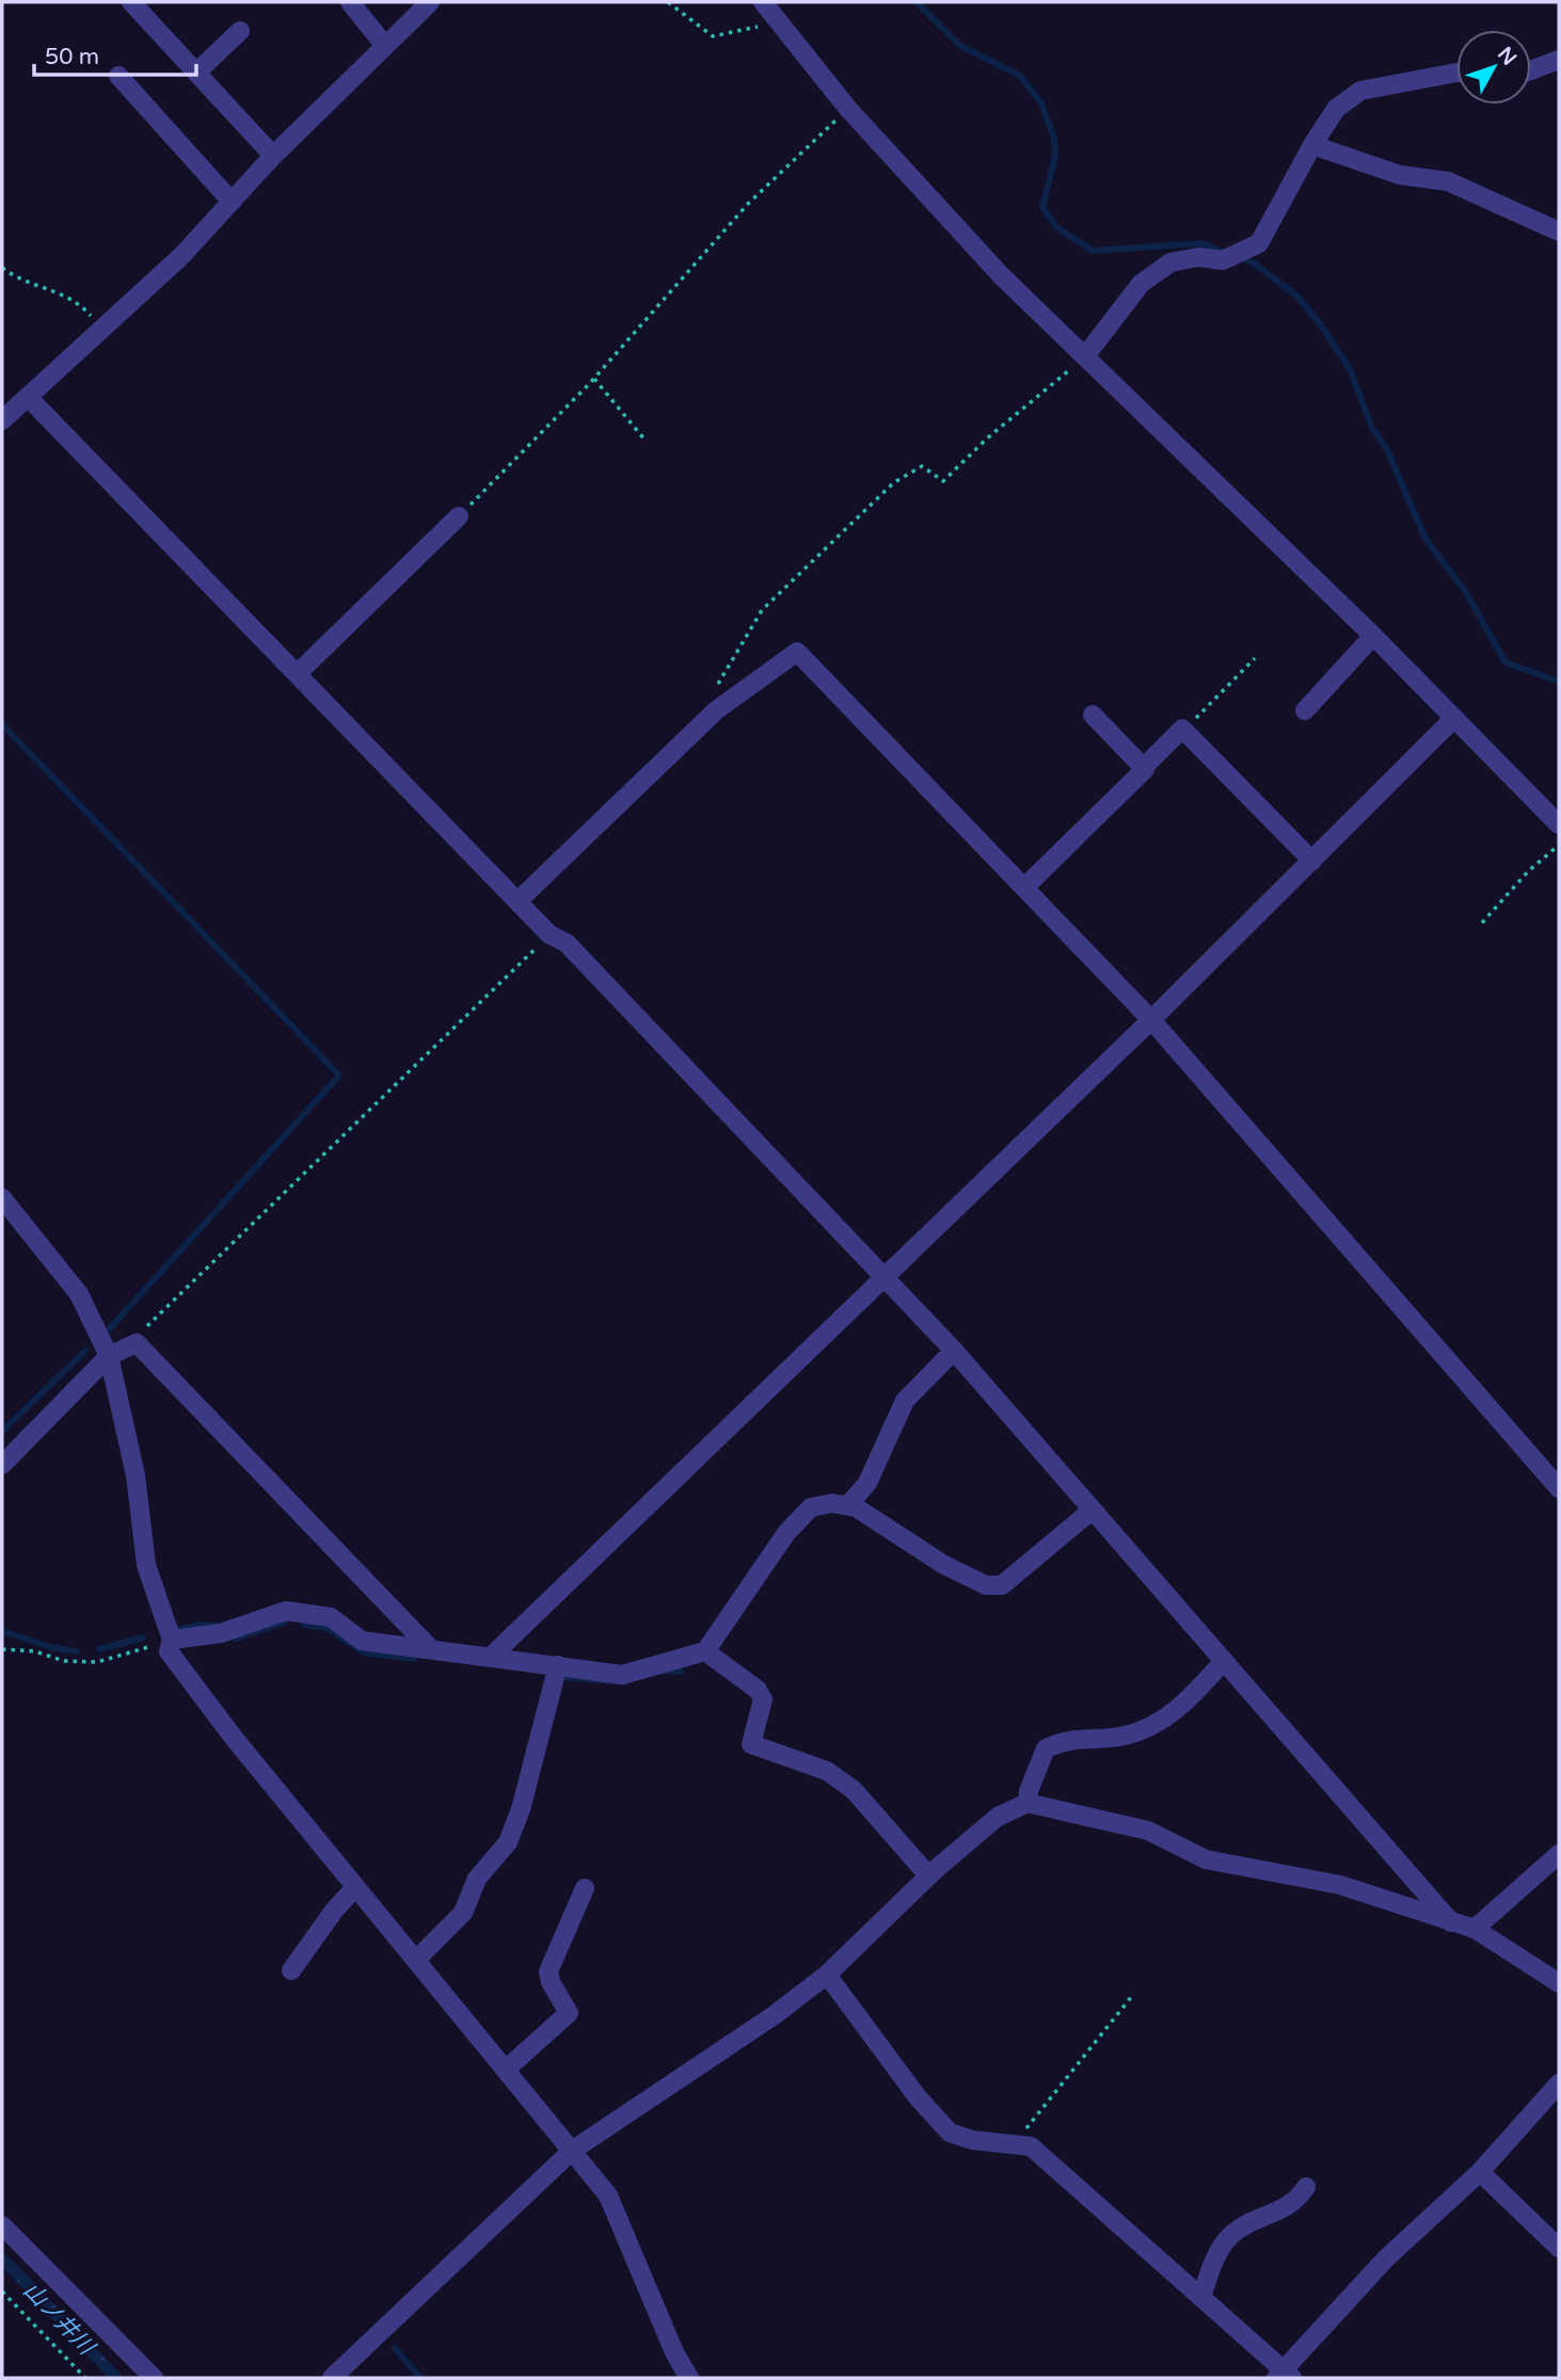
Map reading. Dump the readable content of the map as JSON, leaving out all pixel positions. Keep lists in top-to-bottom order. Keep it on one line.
{"water":["山ノ井川"],"scale_bar":"50 m","north":"top right"}
